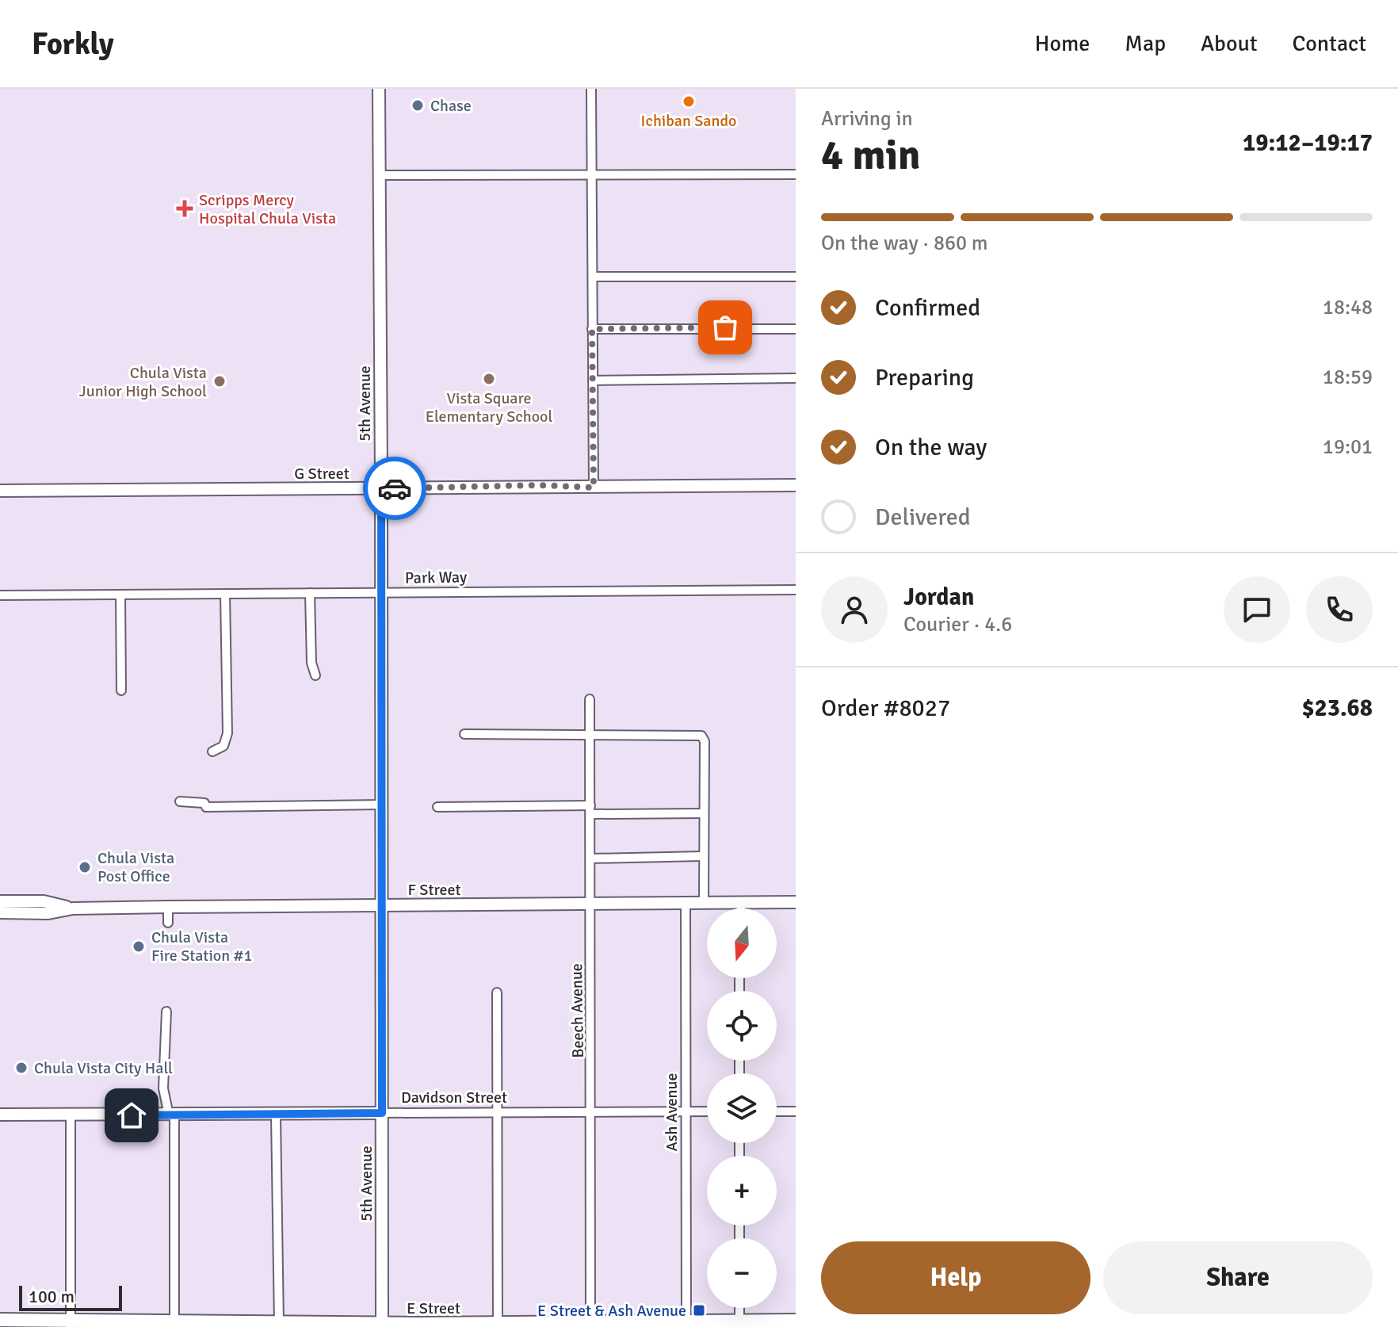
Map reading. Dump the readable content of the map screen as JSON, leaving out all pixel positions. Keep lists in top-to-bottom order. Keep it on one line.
{"streets":{"main road":["E Street"],"street":["5th Avenue","G Street","Park Way","F Street","Beech Avenue","Davidson Street","Ash Avenue"]},"crossings":[["5th Avenue","G Street"],["5th Avenue","Park Way"],["5th Avenue","F Street"],["5th Avenue","Davidson Street"],["5th Avenue","E Street"],["F Street","Beech Avenue"],["F Street","Ash Avenue"],["Beech Avenue","Davidson Street"],["Beech Avenue","E Street"],["Davidson Street","Ash Avenue"],["Ash Avenue","E Street"]],"places":{"other":["Ichiban Sando","Chase","Vista Square Elementary School","Chula Vista Junior High School","Chula Vista Post Office","Chula Vista Fire Station #1","Chula Vista City Hall"],"health":["Scripps Mercy Hospital Chula Vista"],"transit":["E Street & Ash Avenue"]},"scale_bar":"100 m","north":"bottom","page":{"header":"Forkly","nav":["Home","Map","About","Contact"],"heading":["4 min","Arriving in","19:12–19:17"],"panel":["Jordan","Courier · 4.6","Order #8027","$23.68"],"bar":"On the way · 860 m","list":[["Confirmed","18:48"],["Preparing","18:59"],["On the way","19:01"],"Delivered"],"map_buttons":["+","−"],"buttons":["Help","Share"],"scale":"100 m"}}
